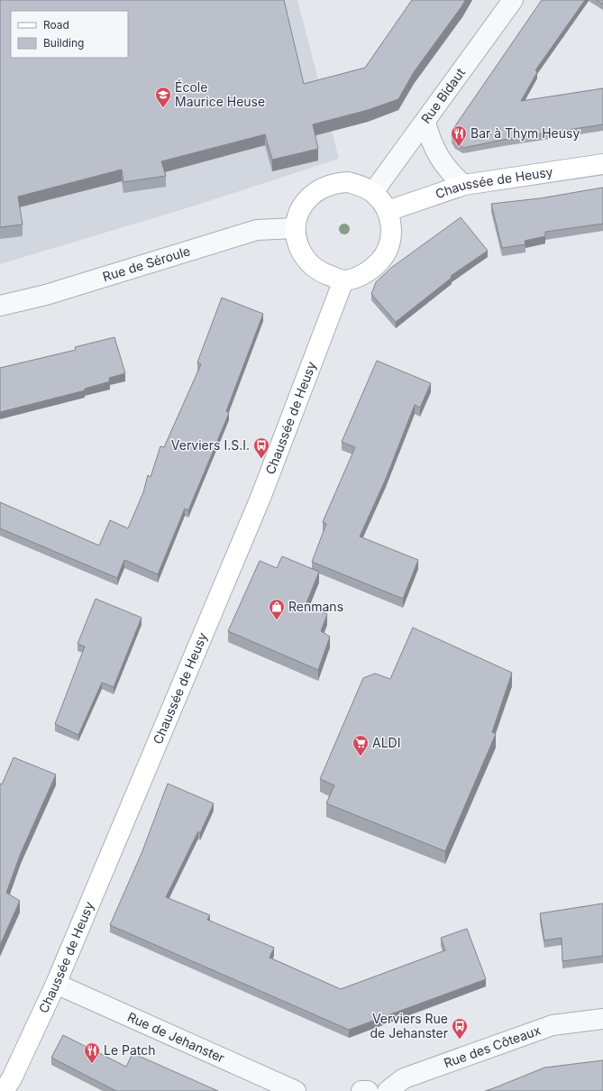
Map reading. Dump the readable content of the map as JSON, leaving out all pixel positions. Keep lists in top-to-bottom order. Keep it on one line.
{"streets":{"main road":["Chaussée de Heusy"],"street":["Rue Bidaut","Rue de Séroule","Rue de Jehanster","Rue des Côteaux"]},"crossings":[["Rue Bidaut","Chaussée de Heusy"],["Rue Bidaut","Rue de Séroule"],["Chaussée de Heusy","Rue de Séroule"],["Chaussée de Heusy","Rue de Jehanster"]],"places":{"school or university":["École Maurice Heuse"],"restaurant":["Bar à Thym Heusy","Le Patch"],"bus stop":["Verviers I.S.I.","Verviers Rue de Jehanster"],"shop":["Renmans"],"supermarket":["ALDI"]},"legend":["Road","Building"]}
